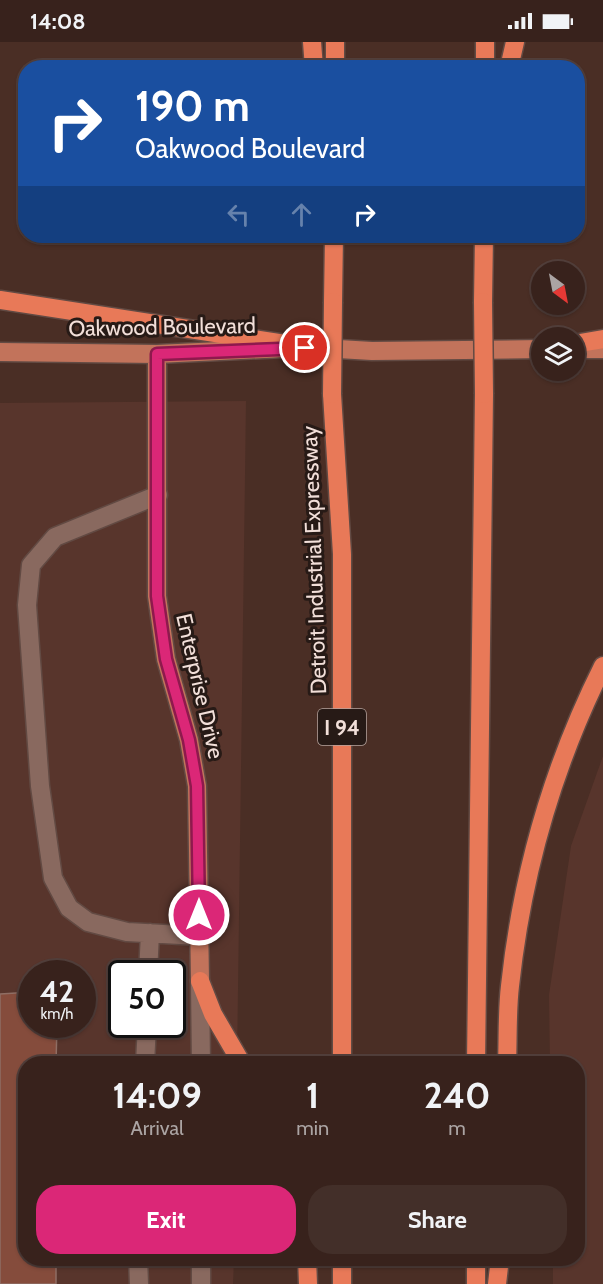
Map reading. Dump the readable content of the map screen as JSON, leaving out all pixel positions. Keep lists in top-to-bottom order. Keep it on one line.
{"streets":{"highway":["Detroit Industrial Expressway","I 94"],"main road":["Oakwood Boulevard","Enterprise Drive"]},"crossings":[["Oakwood Boulevard","Enterprise Drive"]],"north":"bottom right","page":{"status":"14:08","turn":["190 m","Oakwood Boulevard"],"speed":"42 km/h","limit":"50","eta":["14:09","Arrival","1","min","240","m"],"buttons":["Exit","Share"]}}
